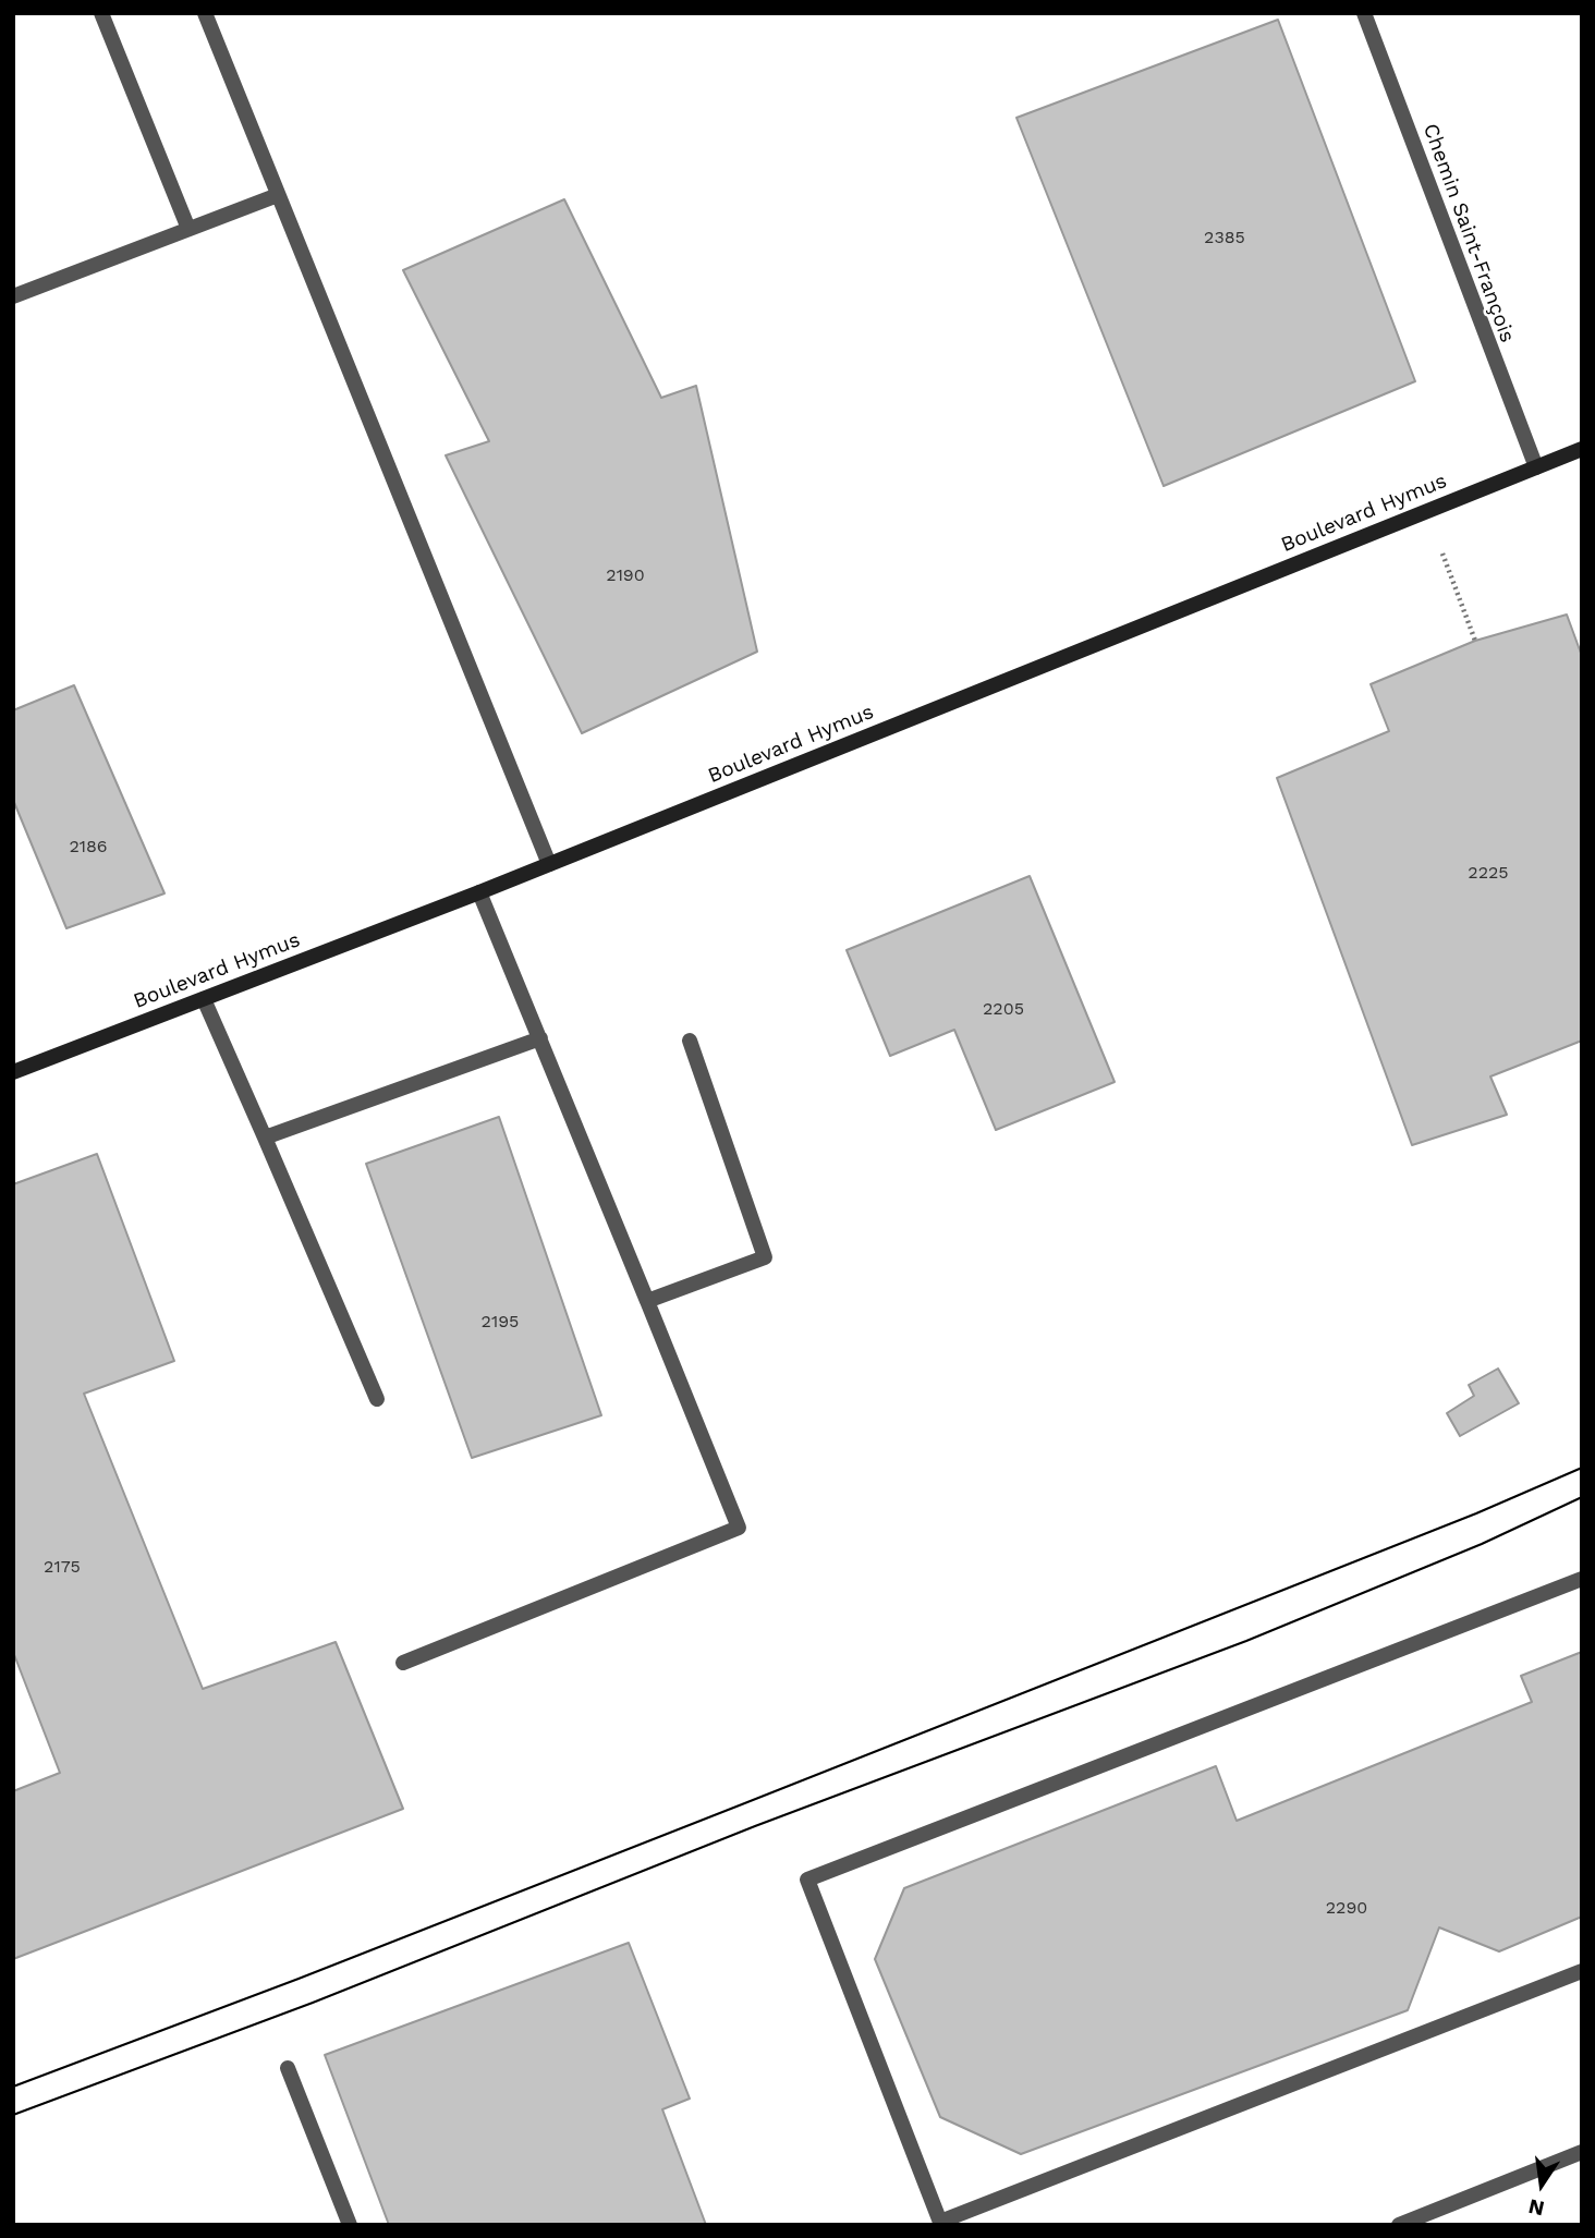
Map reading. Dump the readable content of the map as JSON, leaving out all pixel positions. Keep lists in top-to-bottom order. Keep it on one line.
{"streets":{"street":["Chemin Saint-François","Boulevard Hymus"]},"crossings":[["Chemin Saint-François","Boulevard Hymus"]],"house_numbers":["2385","2190","2186","2225","2205","2195","2175","2290"],"north":"bottom"}
